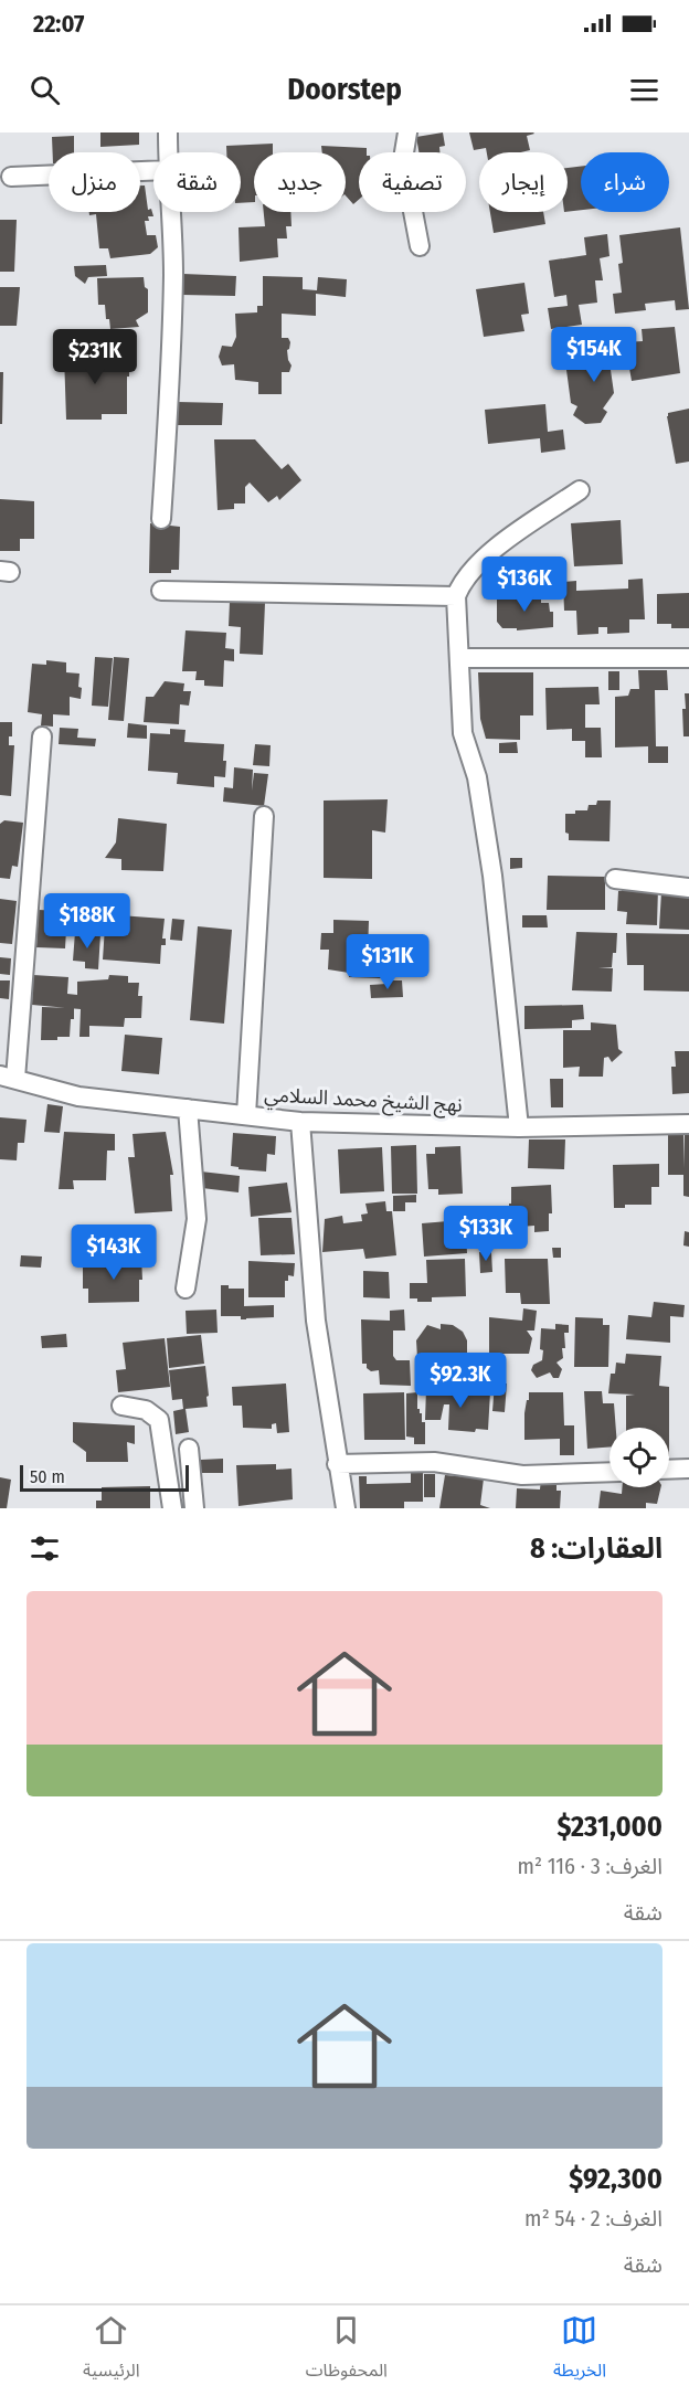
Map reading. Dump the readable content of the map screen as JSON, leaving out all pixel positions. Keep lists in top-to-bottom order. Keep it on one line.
{"streets":{"street":["نهج الشيخ محمد السلامي"]},"scale_bar":"50 m","page":{"status":"22:07","header":"Doorstep","chip":["شراء","إيجار","تصفية","جديد","شقة","منزل"],"price":["$154K","$231K","$136K","$188K","$131K","$133K","$143K","$92.3K"],"scale":"50 m","heading":"العقارات: 8","list":[{"name":"$231,000","note":"الغرف: 3 · 116 m² · شقة"},{"name":"$92,300","note":"الغرف: 2 · 54 m² · شقة"}],"tabs":["الخريطة","المحفوظات","الرئيسية"]}}
